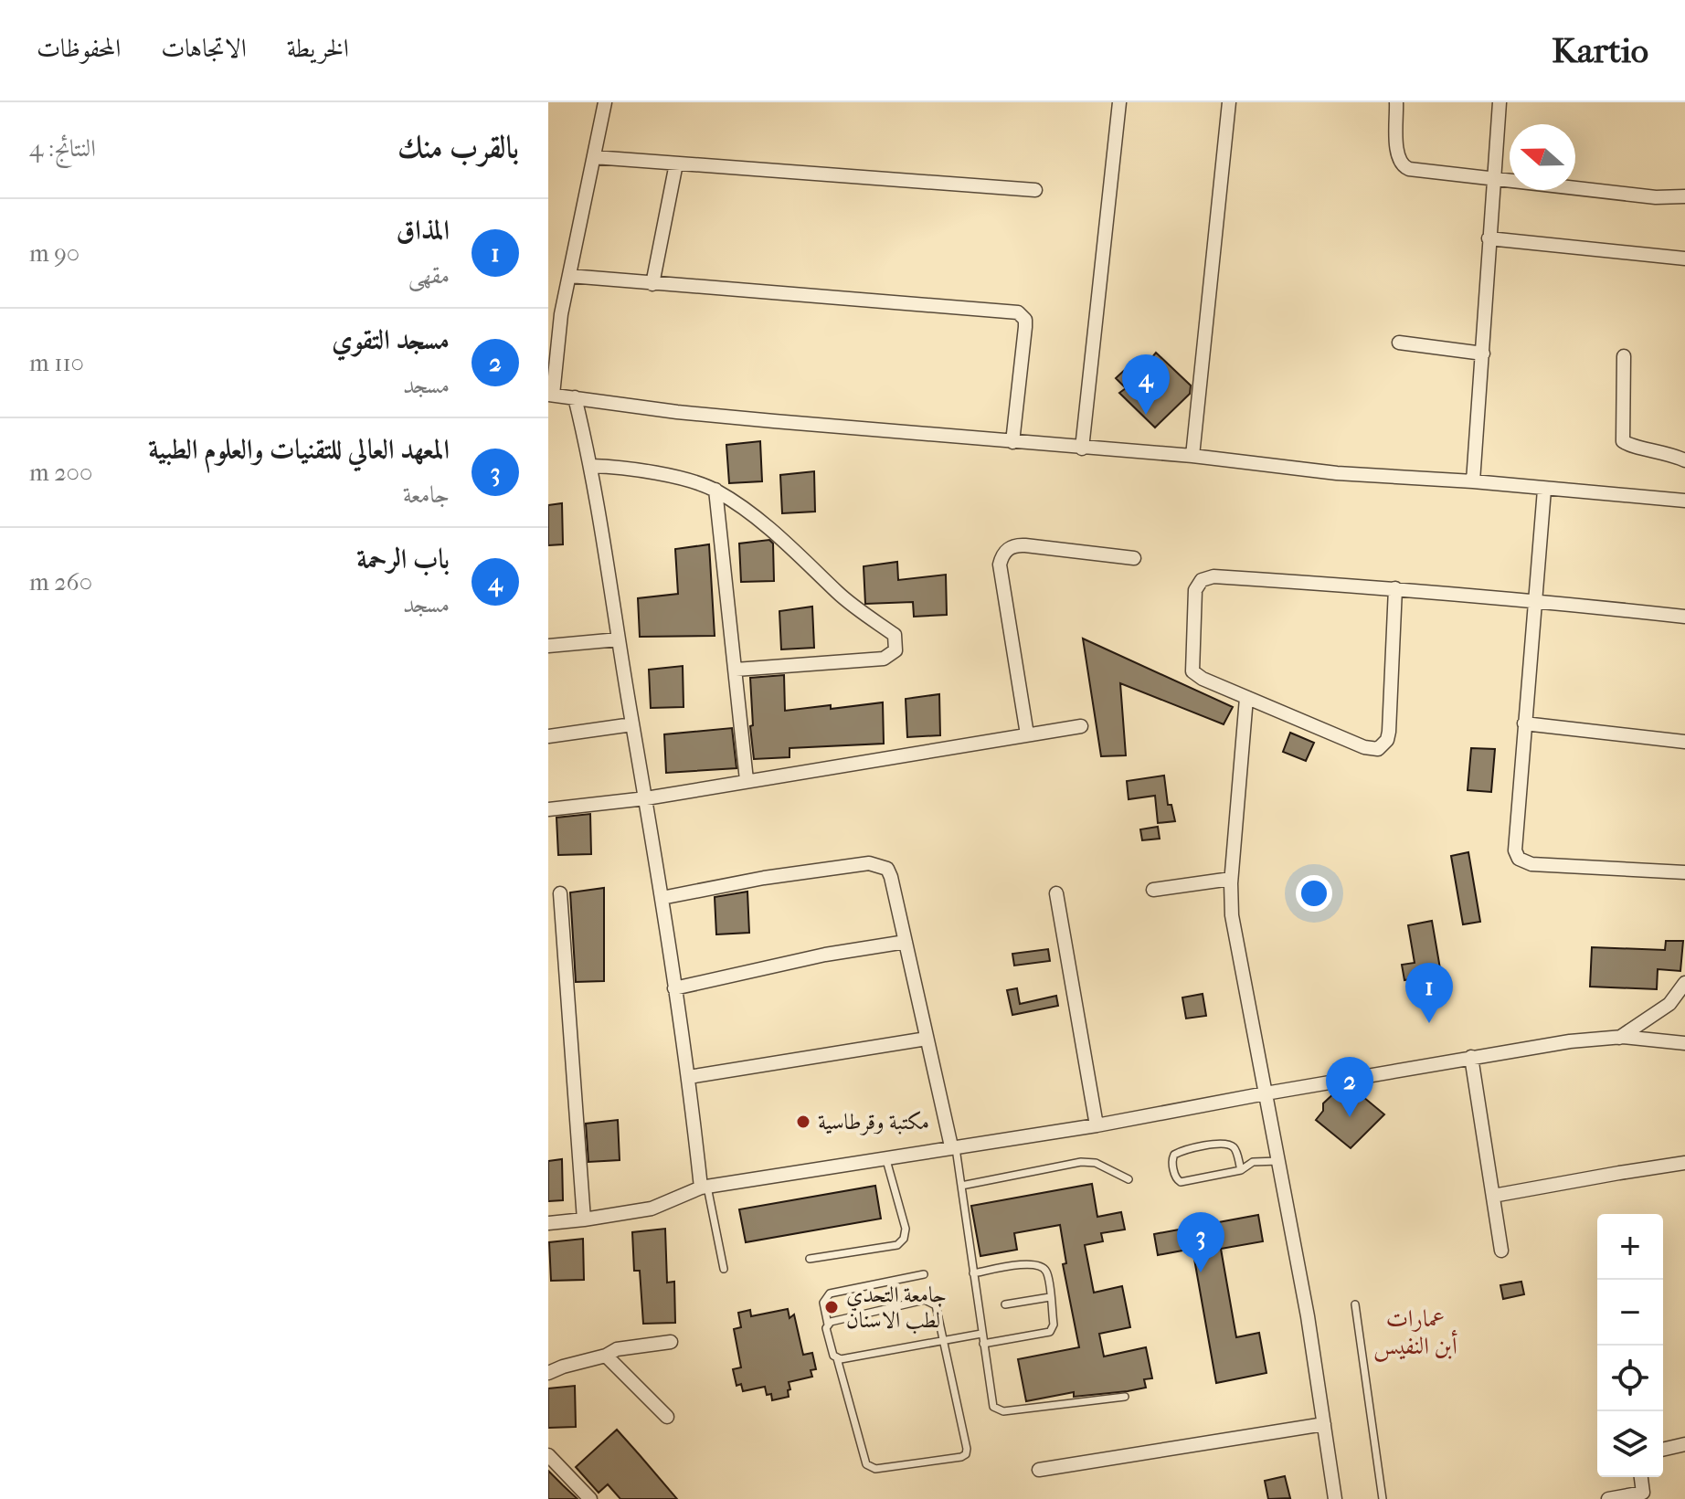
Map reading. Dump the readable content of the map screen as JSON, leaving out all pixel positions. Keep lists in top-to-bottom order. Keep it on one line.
{"districts":["عمارات أبن النفيس"],"places":["مكتبة وقرطاسية","جامعة التحدي لطب الاسنان"],"north":"left","page":{"header":"Kartio","nav":["الخريطة","الاتجاهات","المحفوظات"],"heading":["بالقرب منك","النتائج: 4"],"list":[{"mark":"1","name":"المذاق","note":"مقهى","value":"90 m"},{"mark":"2","name":"مسجد التقوي","note":"مسجد","value":"110 m"},{"mark":"3","name":"المعهد العالي للتقنيات والعلوم الطبية","note":"جامعة","value":"200 m"},{"mark":"4","name":"باب الرحمة","note":"مسجد","value":"260 m"}],"pins":["4","1","2","3"],"map_buttons":["+","−"]}}
